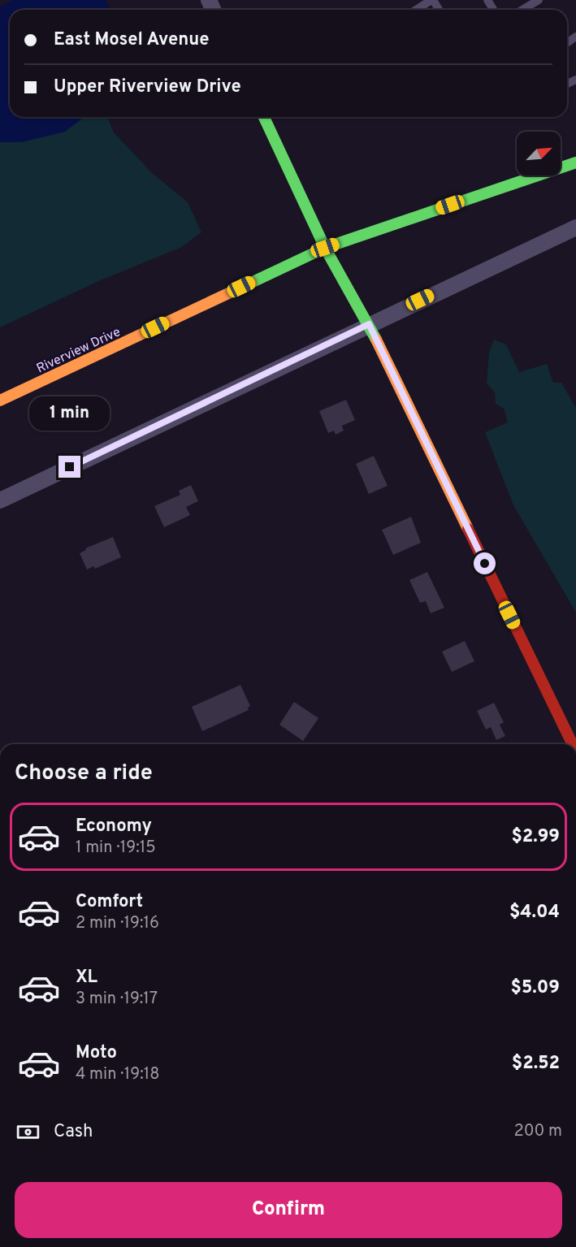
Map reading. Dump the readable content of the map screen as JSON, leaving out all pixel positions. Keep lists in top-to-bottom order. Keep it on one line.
{"streets":{"street":["Riverview Drive"]},"north":"top right","page":{"banner":["East Mosel Avenue","Upper Riverview Drive"],"bubble":"1 min","heading":"Choose a ride","list":[{"name":"Economy","note":"1 min · 19:15","value":"$2.99"},{"name":"Comfort","note":"2 min · 19:16","value":"$4.04"},{"name":"XL","note":"3 min · 19:17","value":"$5.09"},{"name":"Moto","note":"4 min · 19:18","value":"$2.52"}],"pay":["Cash","200 m"],"buttons":"Confirm"}}
